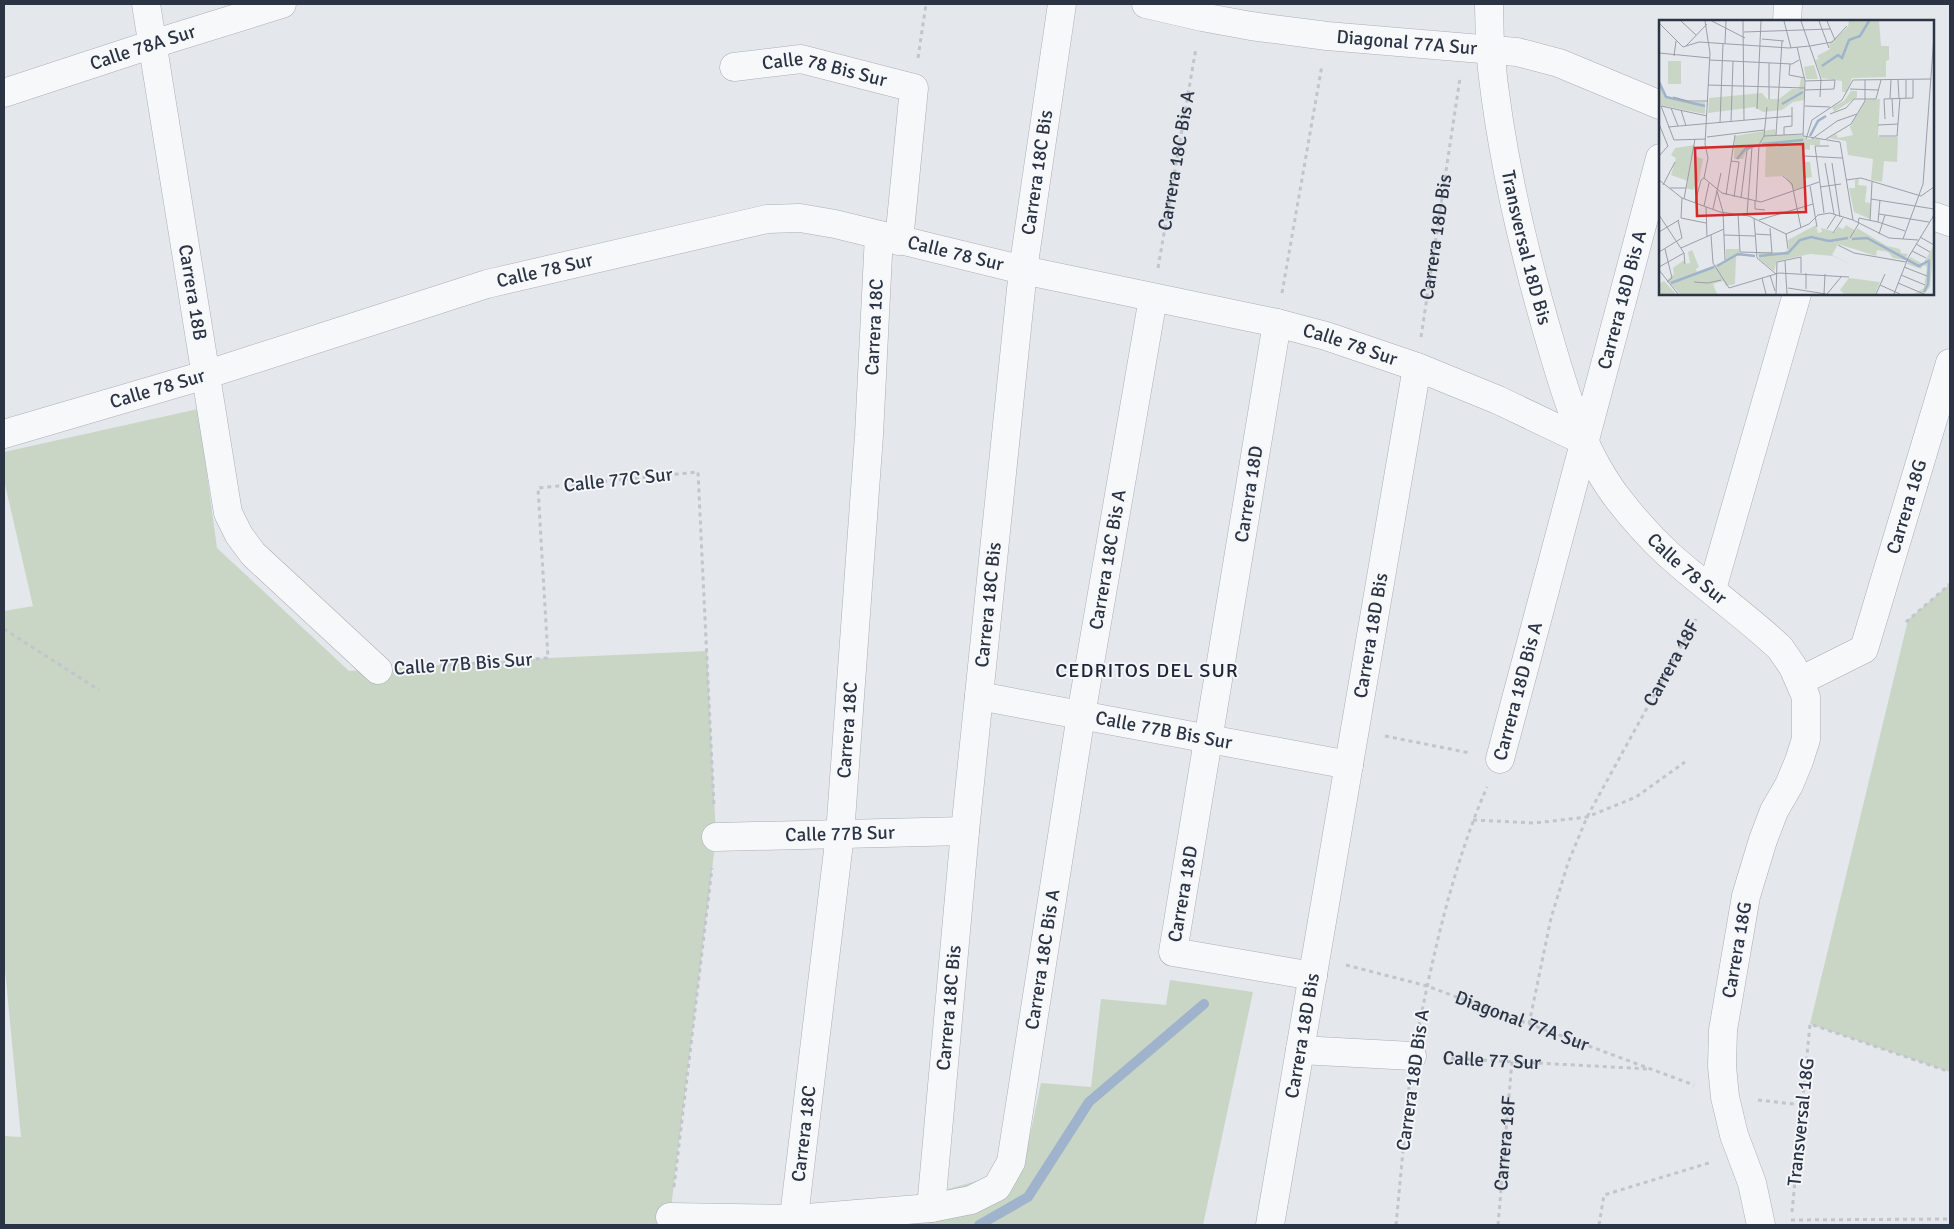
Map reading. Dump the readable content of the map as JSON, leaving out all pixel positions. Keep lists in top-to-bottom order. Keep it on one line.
{"streets":{"street":["Diagonal 77A Sur","Calle 78A Sur","Calle 78 Bis Sur","Carrera 18C Bis A","Carrera 18C Bis","Carrera 18D Bis","Transversal 18D Bis","Calle 78 Sur","Carrera 18B","Carrera 18D Bis A","Carrera 18C","Carrera 18D","Carrera 18G","Calle 77B Bis Sur","Calle 77B Sur"],"path":["Calle 77C Sur","Carrera 18F","Calle 77 Sur","Transversal 18G"]},"crossings":[["Diagonal 77A Sur","Carrera 18C Bis A"],["Diagonal 77A Sur","Carrera 18D Bis"],["Diagonal 77A Sur","Transversal 18D Bis"],["Diagonal 77A Sur","Carrera 18D Bis A"],["Diagonal 77A Sur","Carrera 18D"],["Diagonal 77A Sur","Carrera 18G"],["Diagonal 77A Sur","Carrera 18F"],["Diagonal 77A Sur","Calle 77 Sur"],["Diagonal 77A Sur","Transversal 18G"],["Calle 78A Sur","Carrera 18B"],["Calle 78 Bis Sur","Carrera 18C"],["Carrera 18C Bis A","Carrera 18C Bis"],["Carrera 18C Bis A","Calle 78 Sur"],["Carrera 18C Bis A","Carrera 18C"],["Carrera 18C Bis A","Calle 77B Bis Sur"],["Carrera 18C Bis","Calle 78 Sur"],["Carrera 18C Bis","Calle 77B Bis Sur"],["Carrera 18C Bis","Calle 77B Sur"],["Carrera 18D Bis","Transversal 18D Bis"],["Carrera 18D Bis","Calle 78 Sur"],["Carrera 18D Bis","Carrera 18D"],["Carrera 18D Bis","Calle 77B Bis Sur"],["Transversal 18D Bis","Calle 78 Sur"],["Transversal 18D Bis","Carrera 18D Bis A"],["Calle 78 Sur","Carrera 18B"],["Calle 78 Sur","Carrera 18D Bis A"],["Calle 78 Sur","Carrera 18C"],["Calle 78 Sur","Carrera 18D"],["Calle 78 Sur","Carrera 18G"],["Calle 78 Sur","Carrera 18F"],["Carrera 18B","Calle 77B Bis Sur"],["Carrera 18D Bis A","Calle 77 Sur"],["Carrera 18C","Calle 77B Sur"],["Calle 77C Sur","Calle 77B Bis Sur"],["Carrera 18D","Calle 77B Bis Sur"],["Carrera 18F","Calle 77 Sur"]],"districts":["CEDRITOS DEL SUR"]}
